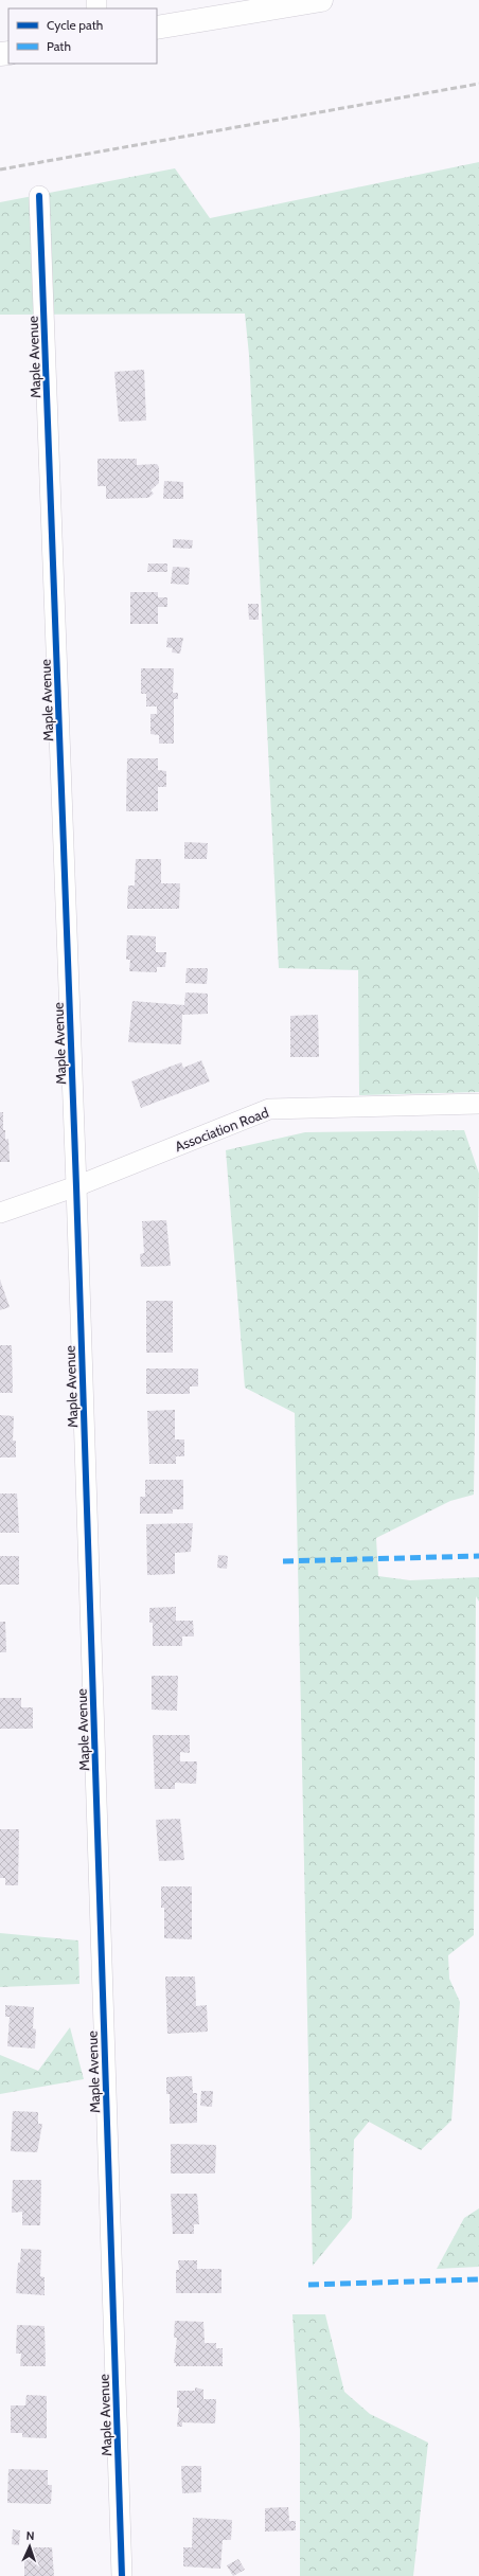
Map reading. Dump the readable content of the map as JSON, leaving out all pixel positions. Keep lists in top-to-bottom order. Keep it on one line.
{"streets":{"street":["Maple Avenue","Association Road"]},"crossings":[["Maple Avenue","Association Road"]],"legend":["Cycle path","Path"],"north":"top"}
